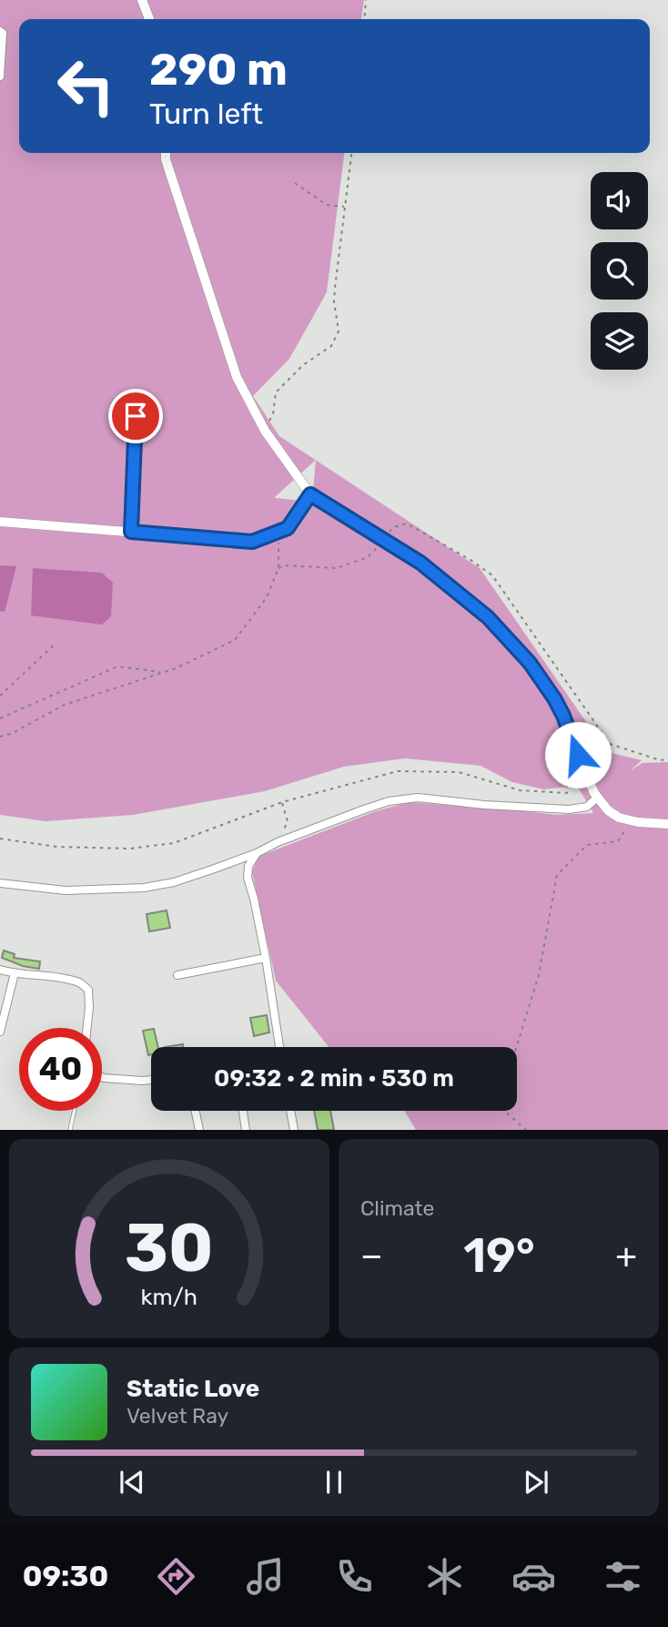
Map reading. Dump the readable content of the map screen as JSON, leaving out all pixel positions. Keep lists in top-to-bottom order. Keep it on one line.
{"page":{"turn":["290 m","Turn left"],"limit":"40","trip":"09:32 · 2 min · 530 m","tile":"Climate","heat":["−","19°","+"],"song":["Static Love","Velvet Ray"],"tabs":"09:30","gauge":["30","km/h"]}}
